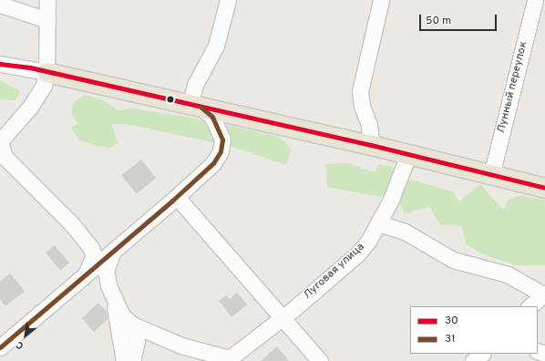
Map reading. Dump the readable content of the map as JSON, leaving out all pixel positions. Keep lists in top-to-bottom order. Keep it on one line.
{"streets":{"street":["Лунный переулок","Луговая улица"]},"lines":["transit line 30","transit line 31"],"legend":["30","31"],"scale_bar":"50 m","north":"bottom left"}
